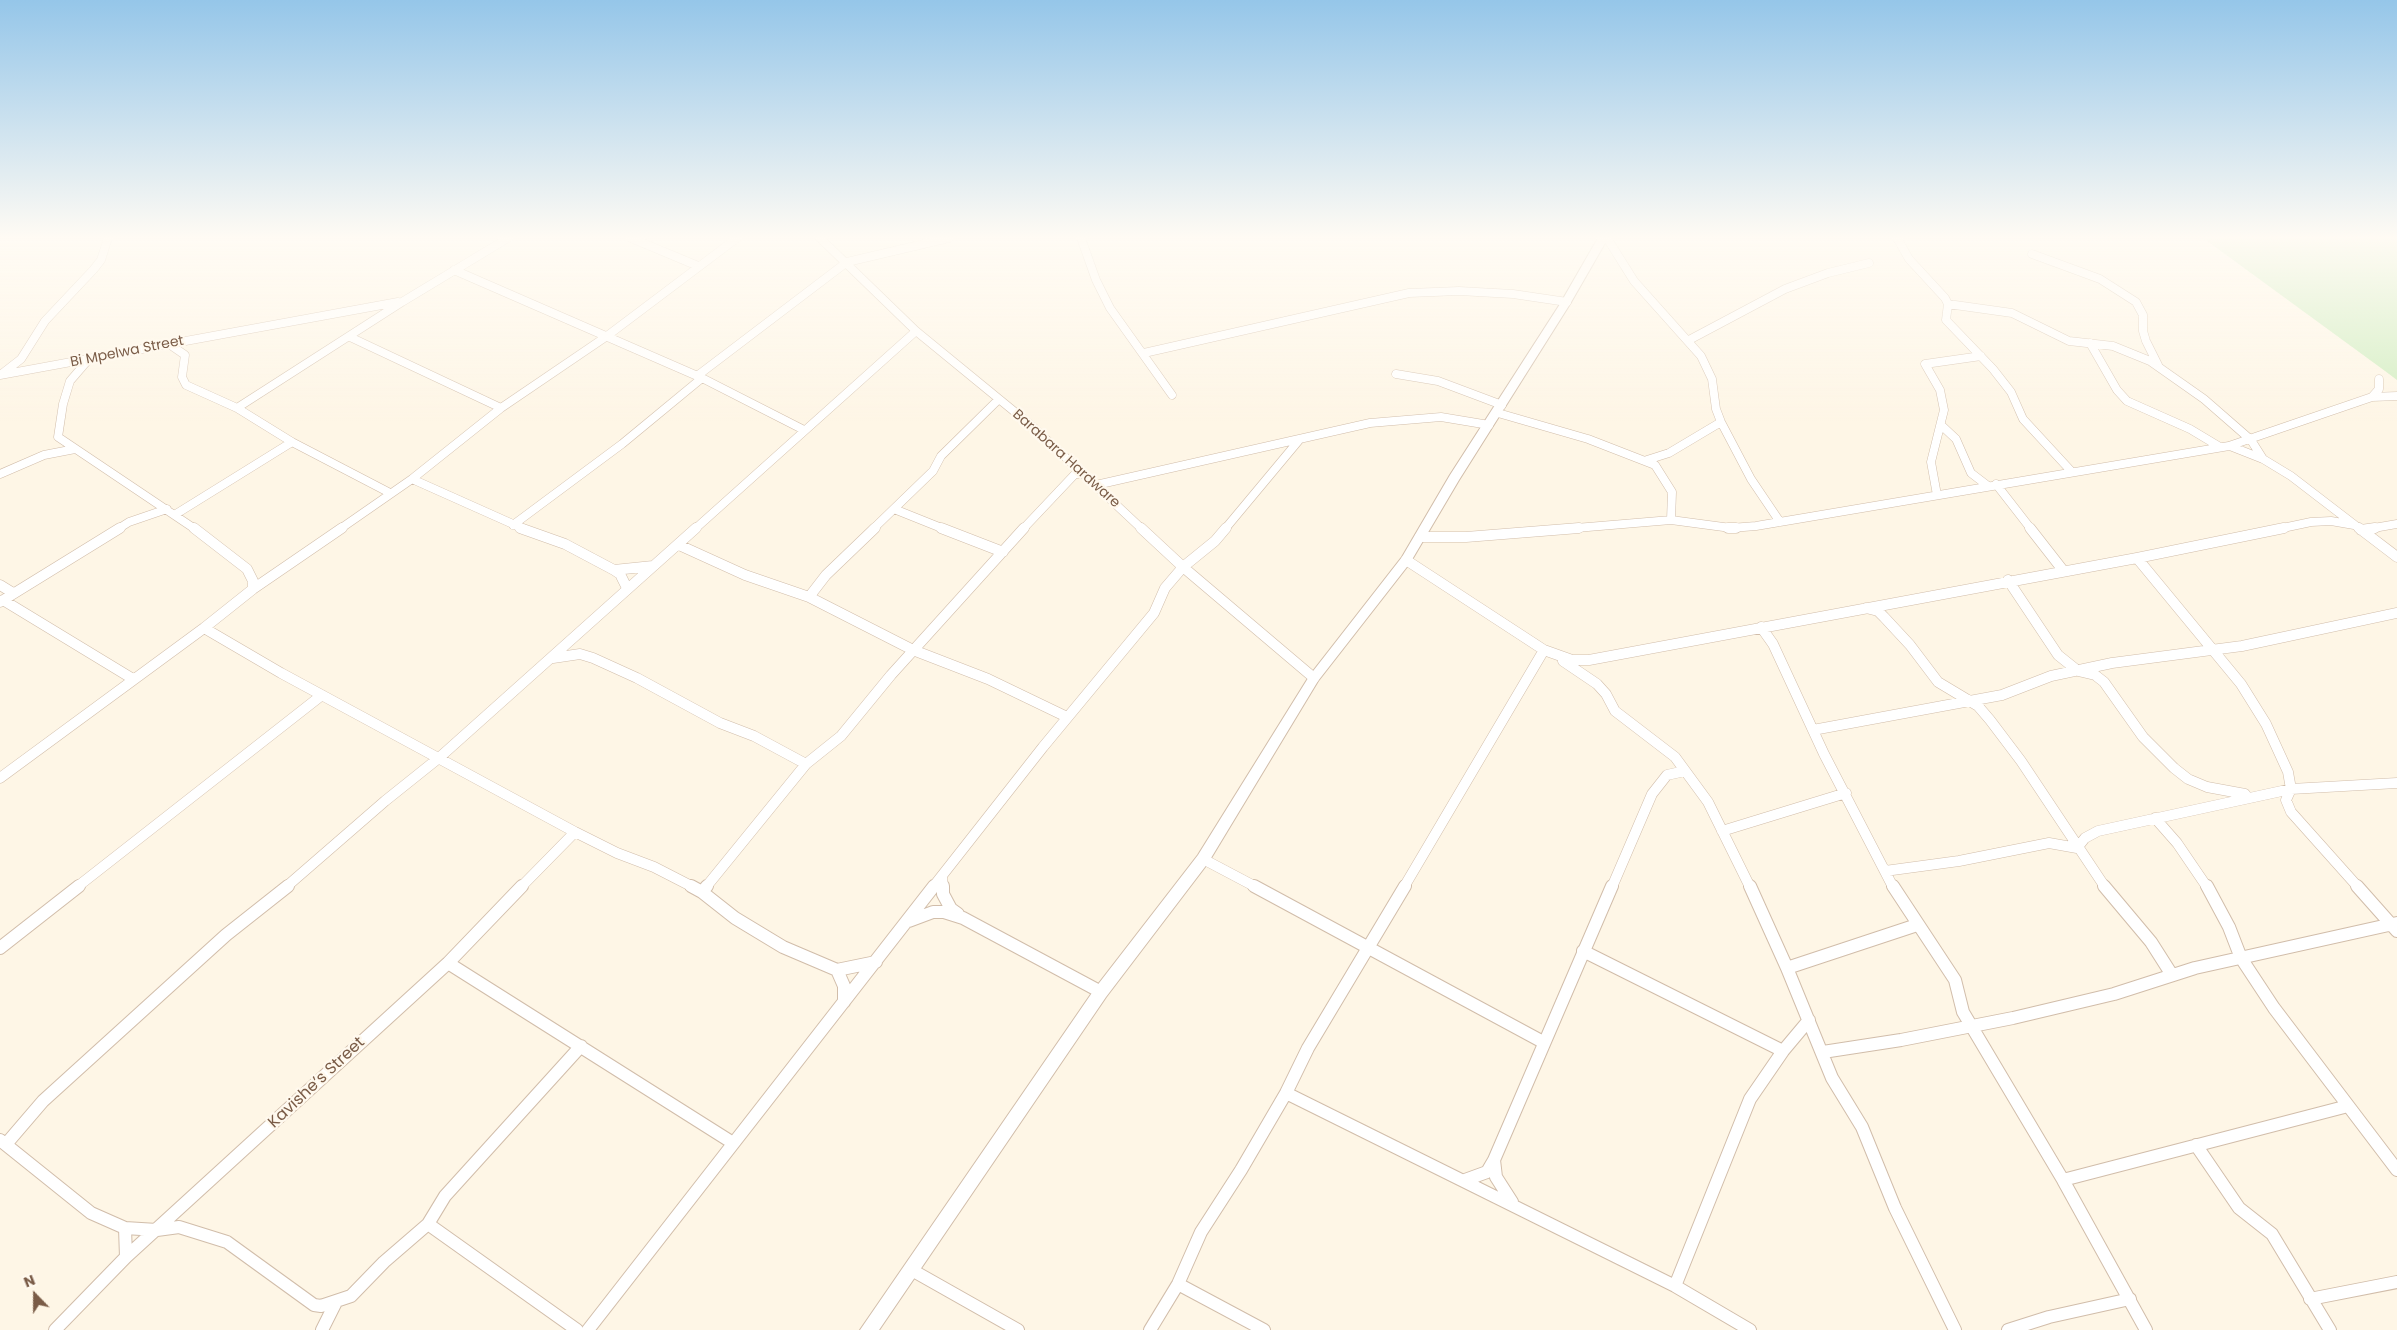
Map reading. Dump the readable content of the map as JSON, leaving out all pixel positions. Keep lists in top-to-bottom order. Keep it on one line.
{"streets":{"street":["Bi Mpelwa Street","Barabara Hardware","Kavishe’s Street"]},"north":"top"}
